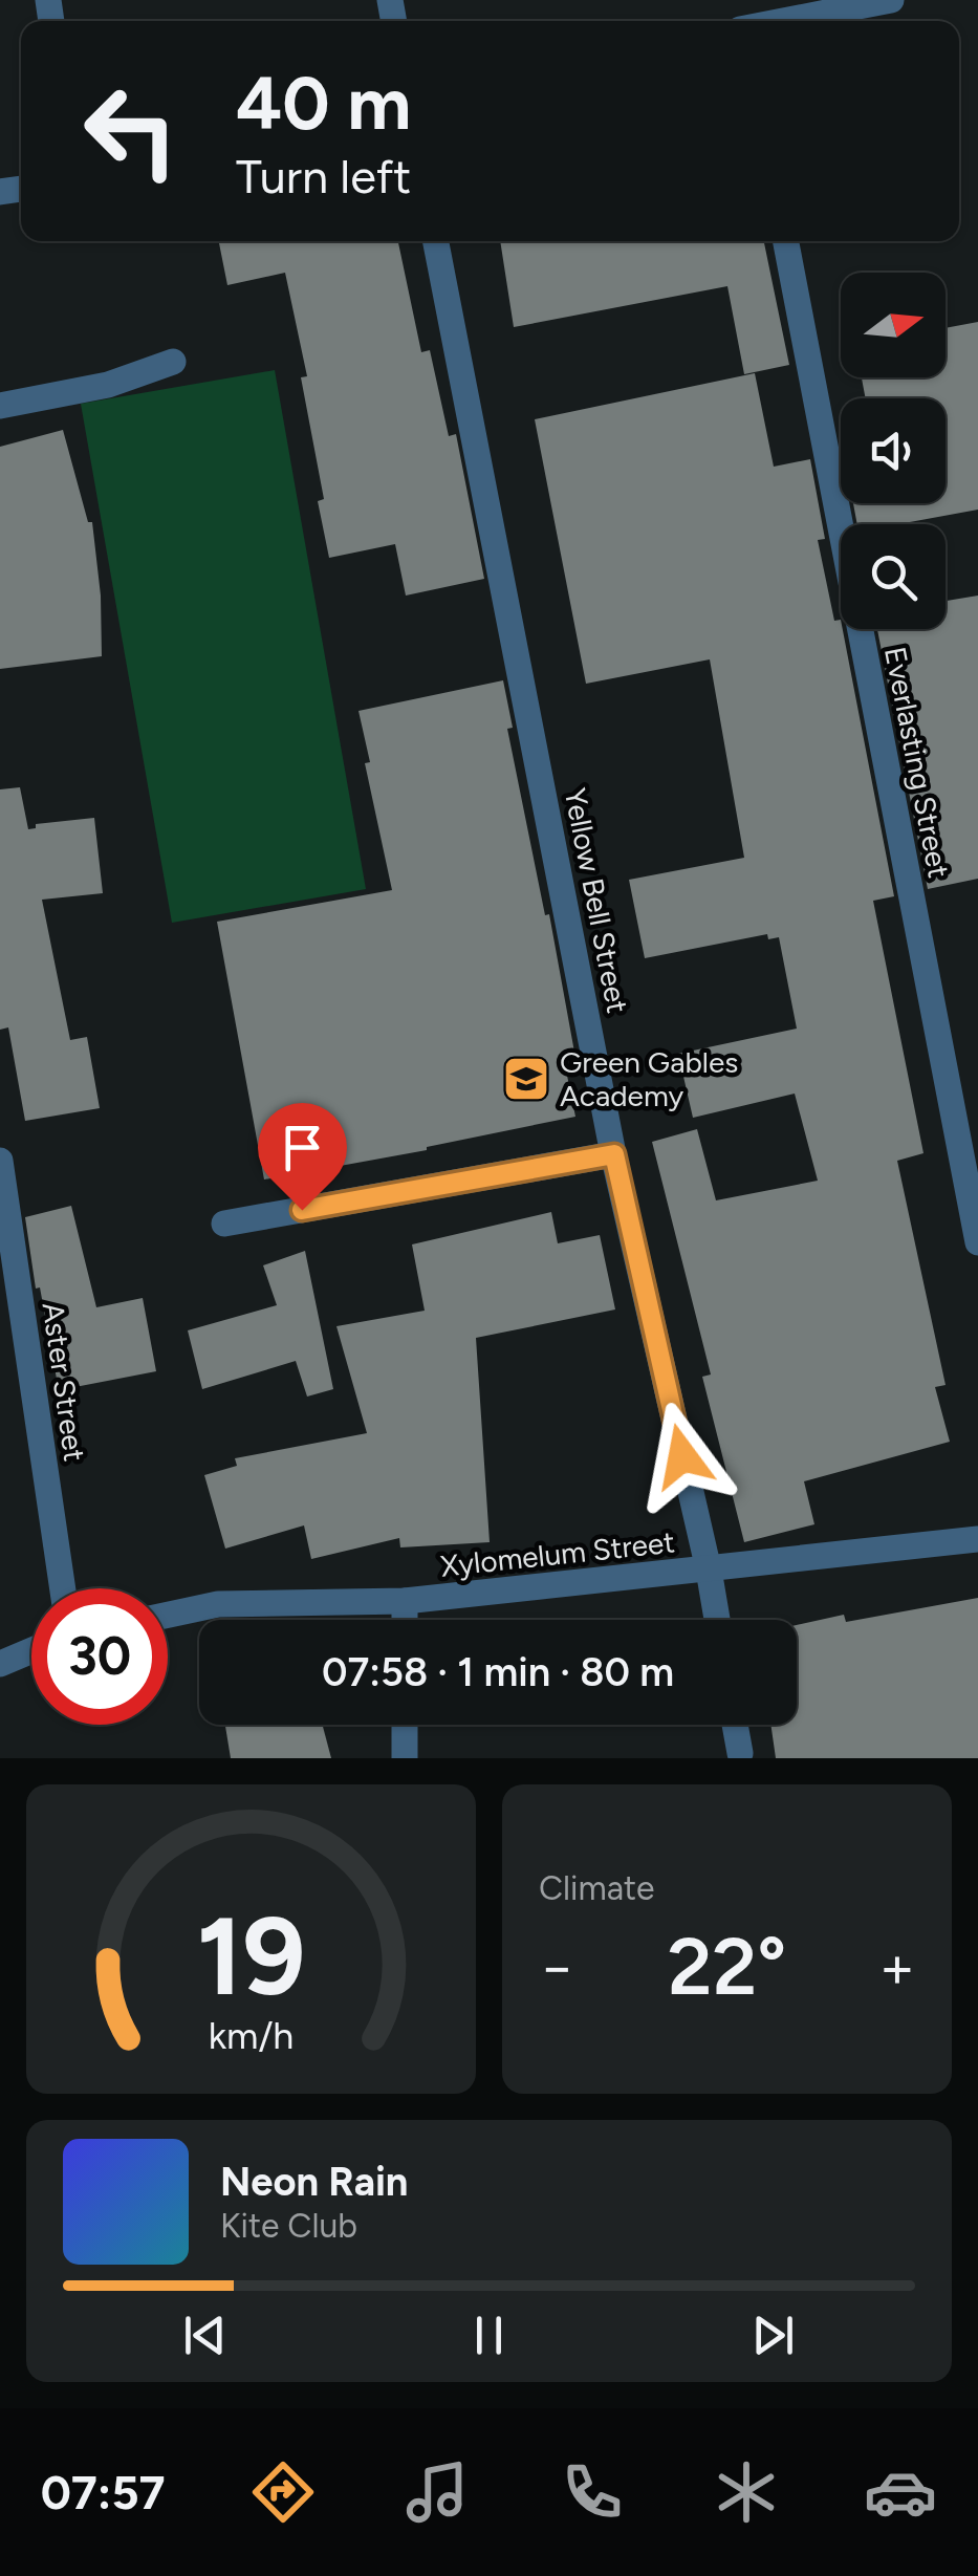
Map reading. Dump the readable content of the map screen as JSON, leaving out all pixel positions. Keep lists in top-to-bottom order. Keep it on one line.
{"streets":{"street":["Everlasting Street","Yellow Bell Street","Aster Street","Xylomelum Street"]},"crossings":[["Yellow Bell Street","Xylomelum Street"]],"places":{"school or university":["Green Gables Academy"]},"north":"right","page":{"turn":["40 m","Turn left"],"limit":"30","trip":"07:58 · 1 min · 80 m","tile":"Climate","heat":["−","22°","+"],"song":["Neon Rain","Kite Club"],"tabs":"07:57","gauge":["19","km/h"]}}
